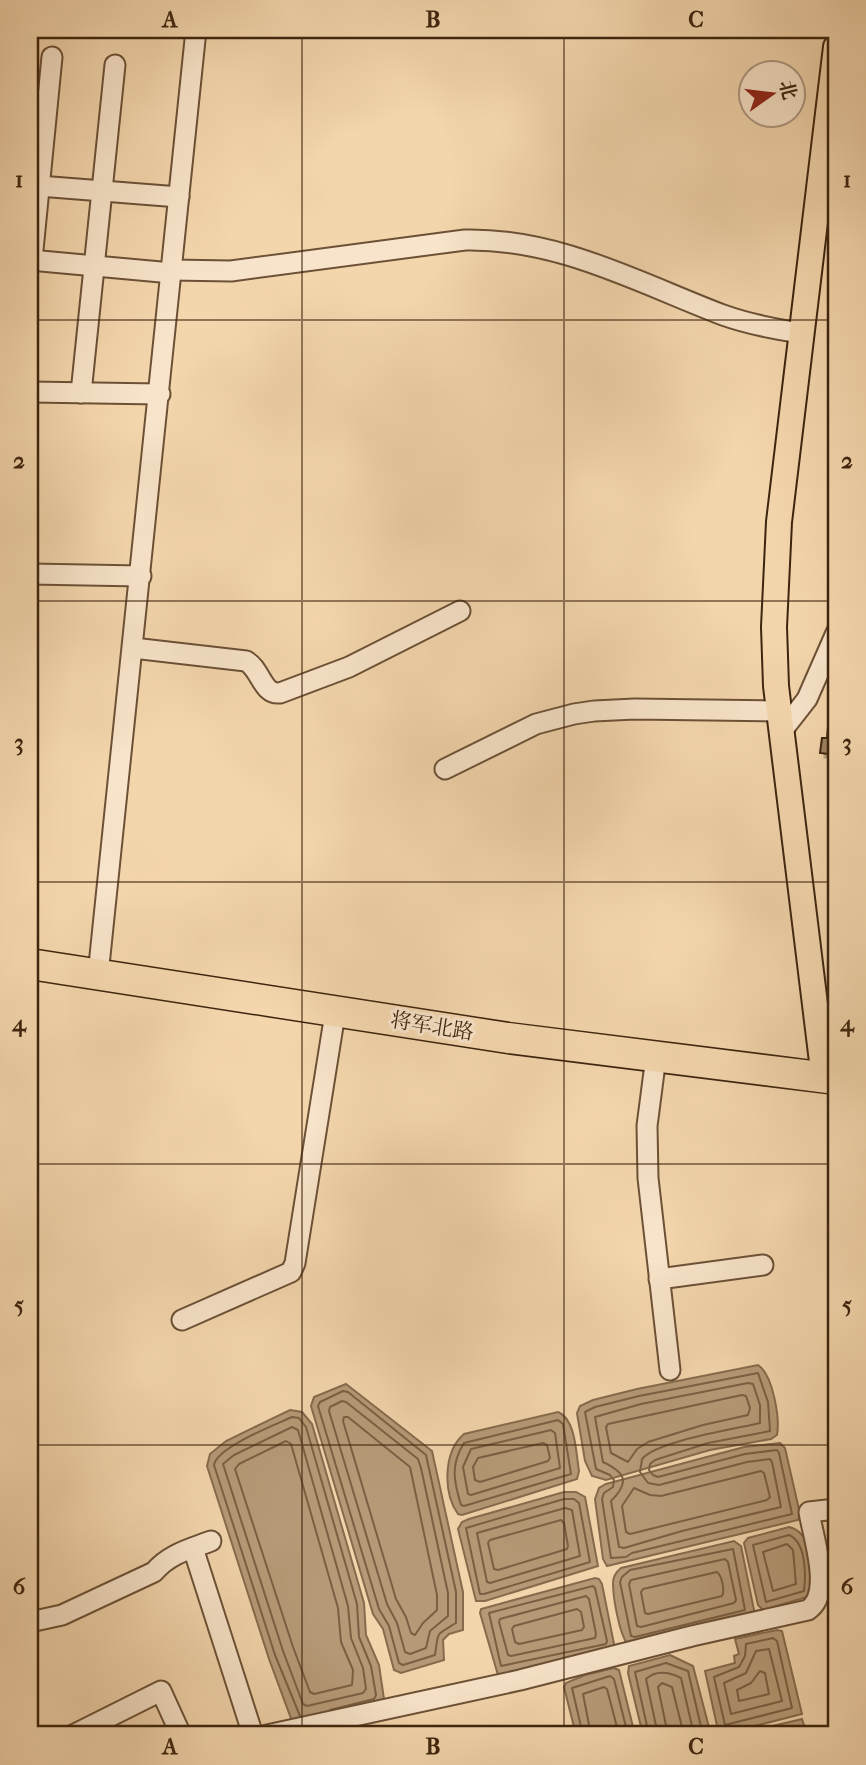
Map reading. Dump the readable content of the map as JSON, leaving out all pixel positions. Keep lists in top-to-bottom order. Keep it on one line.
{"streets":{"highway":["将军北路"]},"north":"right","grid":{"columns":["A","B","C"],"rows":["1","2","3","4","5","6"]}}
